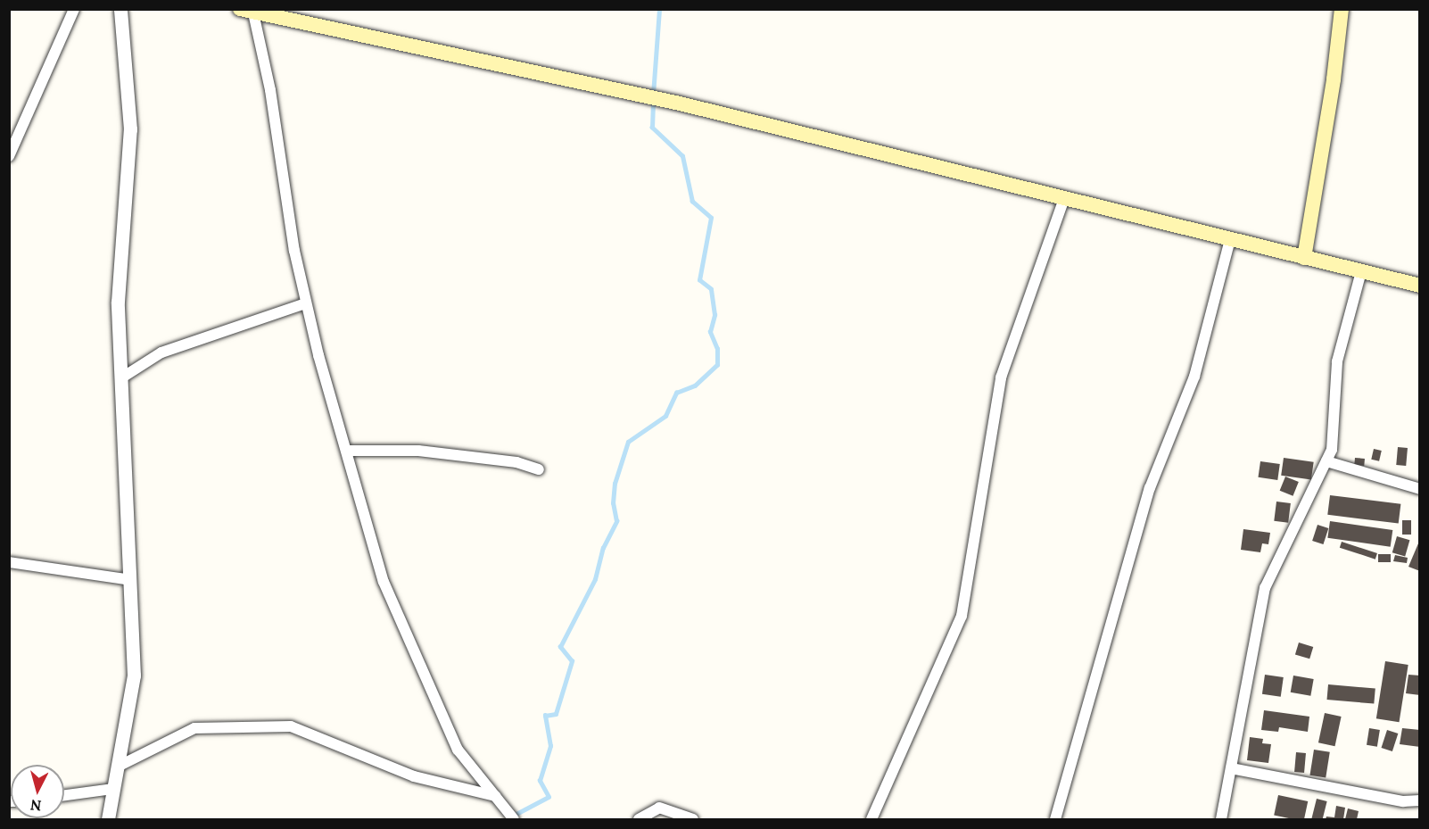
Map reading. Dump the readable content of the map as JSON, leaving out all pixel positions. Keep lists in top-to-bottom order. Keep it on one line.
{"north":"bottom"}
